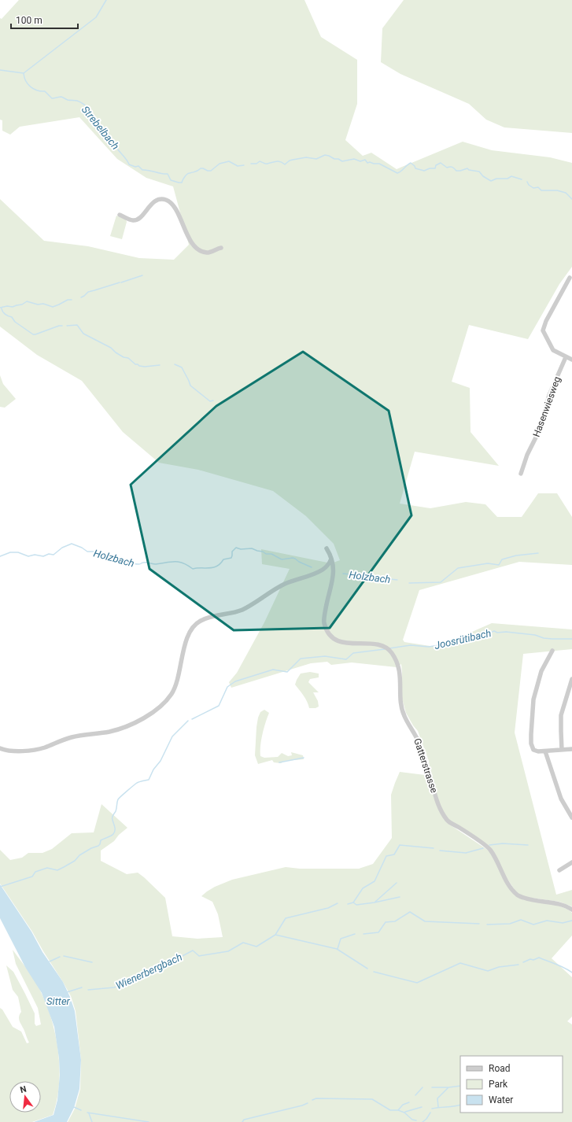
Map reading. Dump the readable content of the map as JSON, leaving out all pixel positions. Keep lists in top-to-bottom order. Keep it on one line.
{"streets":{"street":["Hasenwiesweg","Gatterstrasse"]},"water":["Strebelbach","Holzbach","Joosrütibach","Wienerbergbach","Sitter"],"legend":["Road","Park","Water"],"scale_bar":"100 m","north":"top"}
